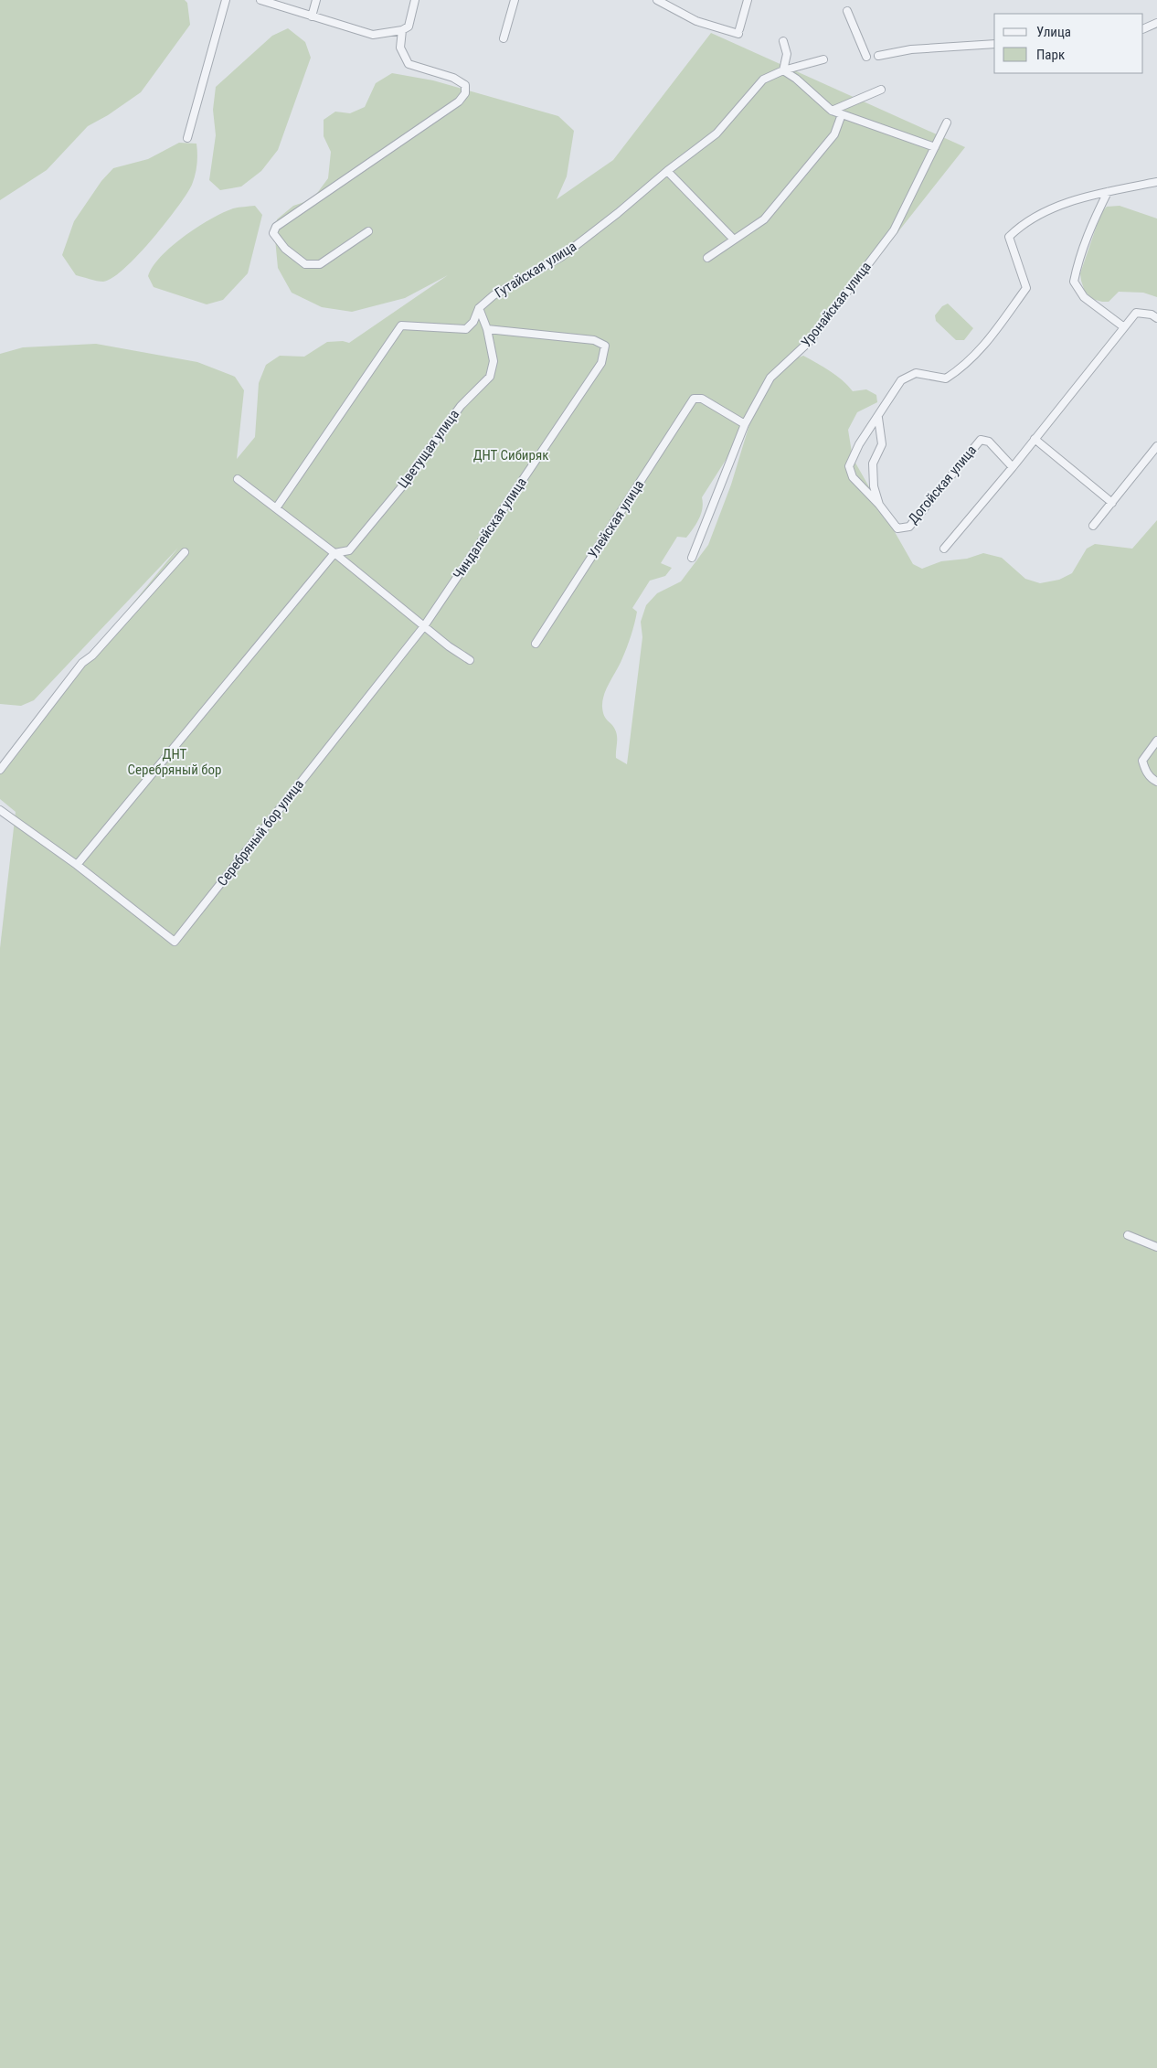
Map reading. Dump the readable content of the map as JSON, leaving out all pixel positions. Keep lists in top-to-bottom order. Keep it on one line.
{"streets":{"street":["Гутайская улица","Уронайская улица","Цветущая улица","Догойская улица","Улейская улица","Чиндалейская улица","Серебряный бор улица"]},"crossings":[["Гутайская улица","Цветущая улица"],["Уронайская улица","Улейская улица"],["Цветущая улица","Чиндалейская улица"],["Чиндалейская улица","Серебряный бор улица"]],"parks":["ДНТ Сибиряк","ДНТ Серебряный бор"],"legend":["Улица","Парк"]}
